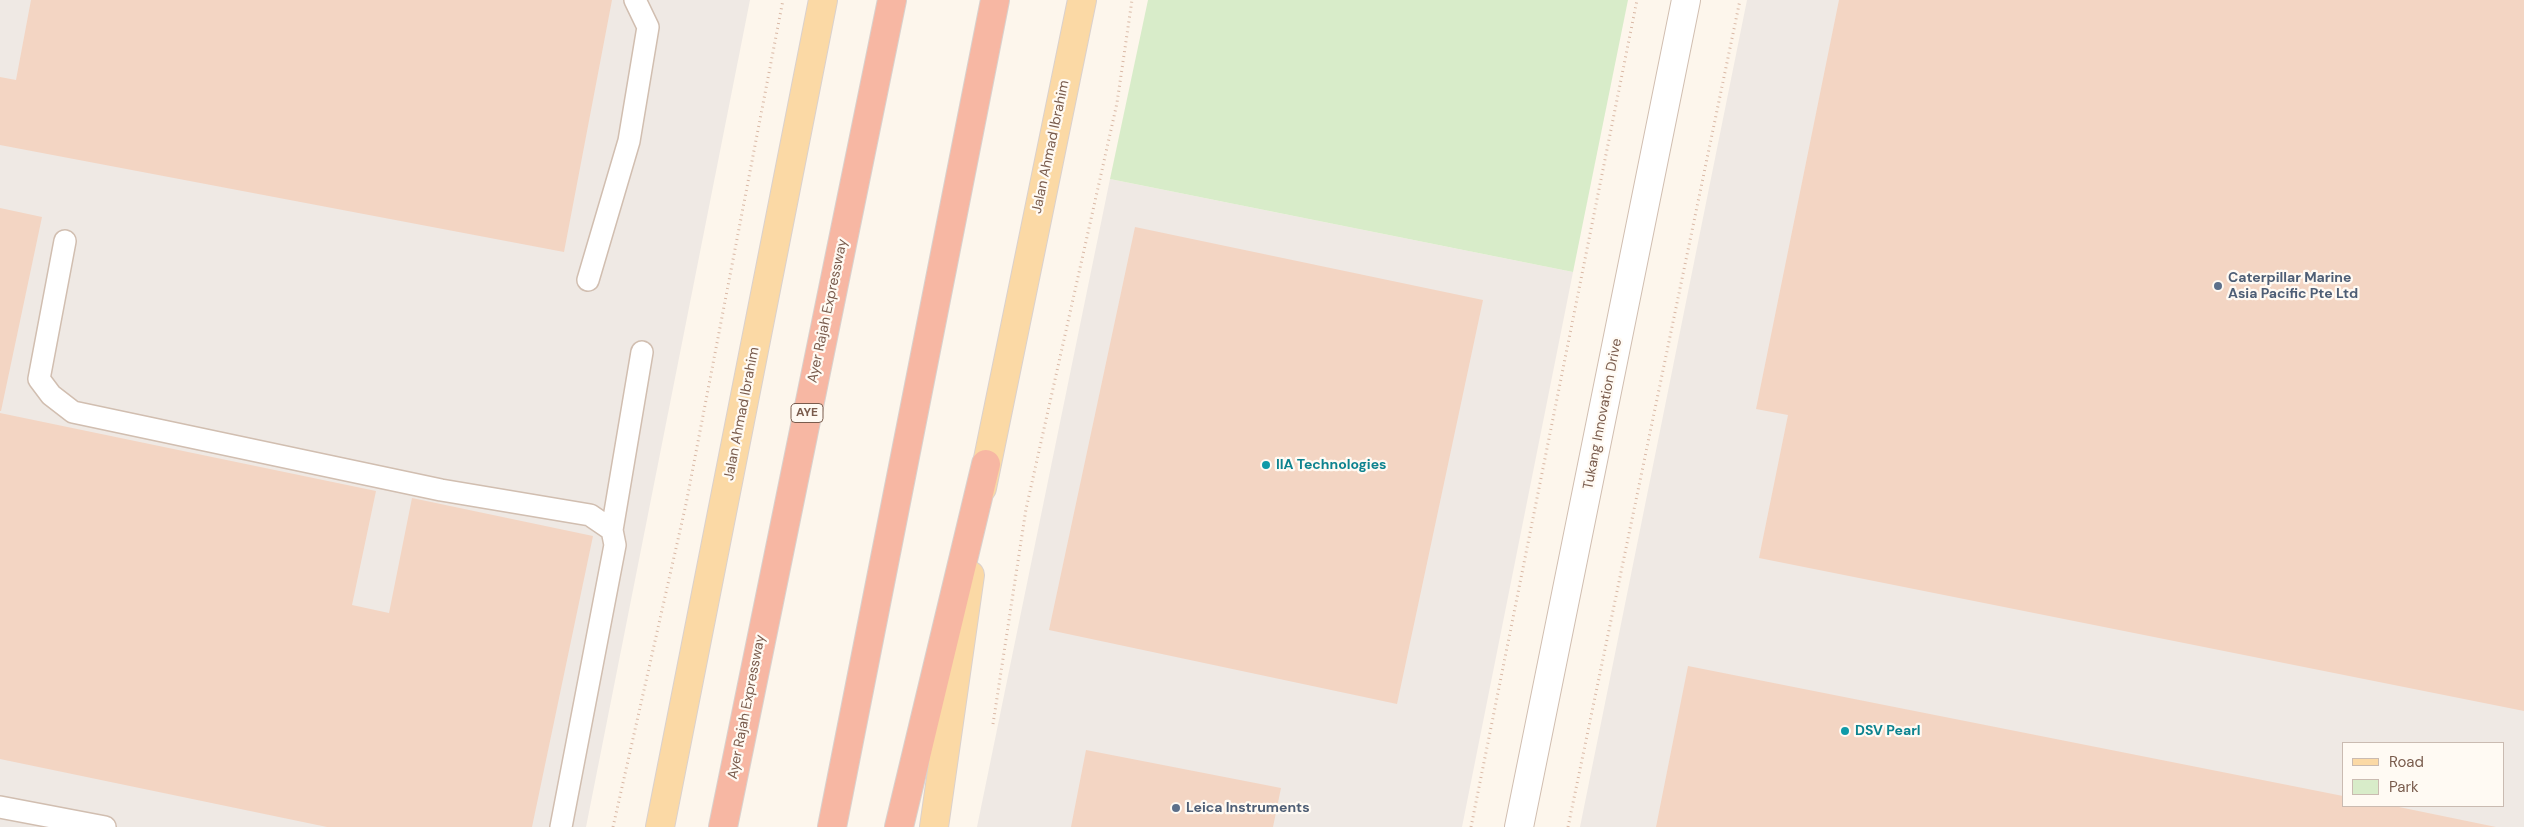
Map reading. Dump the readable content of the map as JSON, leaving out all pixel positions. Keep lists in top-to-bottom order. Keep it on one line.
{"streets":{"highway":["Ayer Rajah Expressway","AYE"],"main road":["Jalan Ahmad Ibrahim"],"street":["Tukang Innovation Drive"]},"places":["Caterpillar Marine Asia Pacific Pte Ltd","IIA Technologies","DSV Pearl","Leica Instruments"],"legend":["Road","Park"]}
